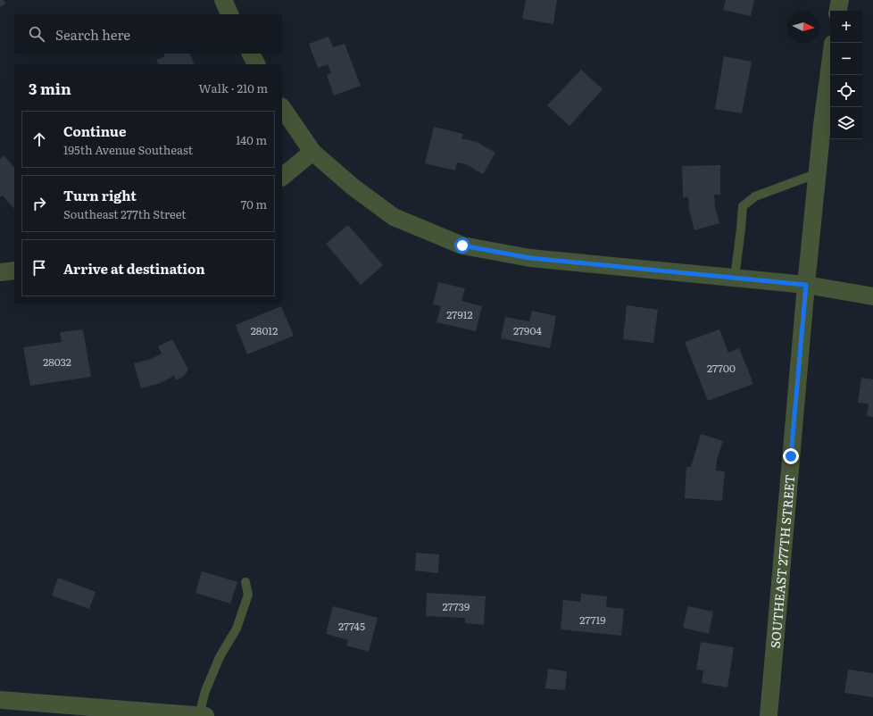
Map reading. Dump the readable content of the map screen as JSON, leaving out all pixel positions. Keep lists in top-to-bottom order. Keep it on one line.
{"streets":{"street":["SOUTHEAST 277TH STREET"]},"house_numbers":["27912","28012","27904","28032","27700","27739","27719","27745"],"north":"right","page":{"map_buttons":["+","−"],"search":"Search here","heading":["3 min","Walk · 210 m"],"list":[["Continue","195th Avenue Southeast","140 m"],["Turn right","Southeast 277th Street","70 m"],"Arrive at destination"]}}
